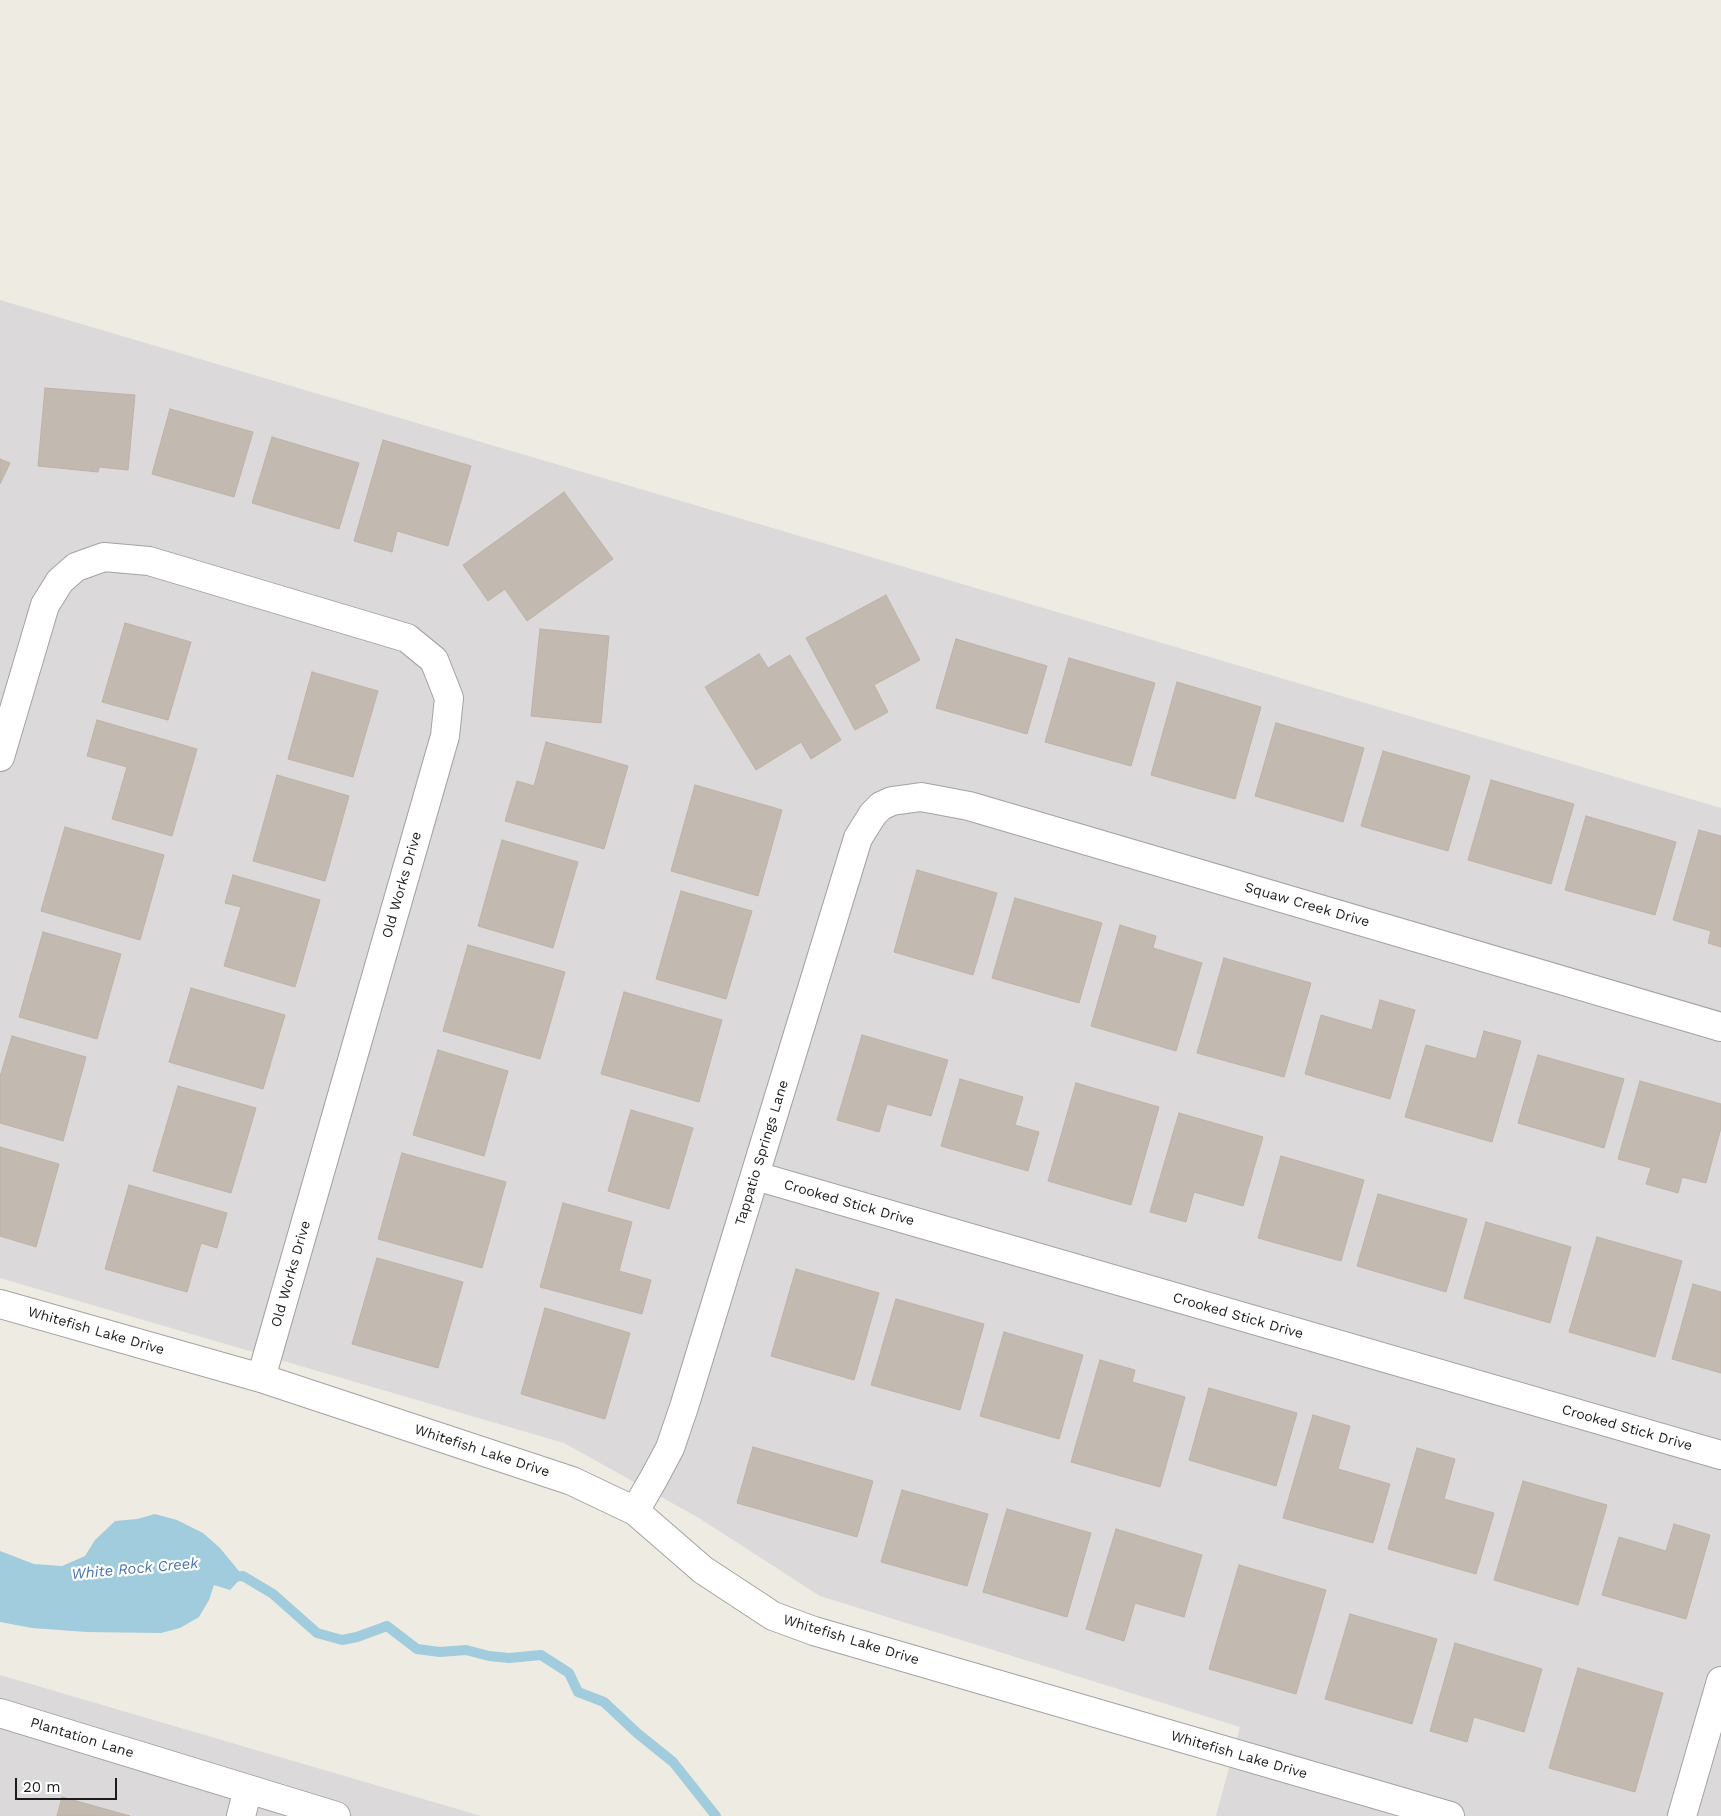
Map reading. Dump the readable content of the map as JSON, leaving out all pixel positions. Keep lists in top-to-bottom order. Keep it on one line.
{"streets":{"street":["Old Works Drive","Squaw Creek Drive","Tappatio Springs Lane","Crooked Stick Drive","Whitefish Lake Drive","Plantation Lane"]},"crossings":[["Old Works Drive","Whitefish Lake Drive"],["Squaw Creek Drive","Tappatio Springs Lane"],["Tappatio Springs Lane","Crooked Stick Drive"],["Tappatio Springs Lane","Whitefish Lake Drive"]],"water":["White Rock Creek"],"scale_bar":"20 m"}
